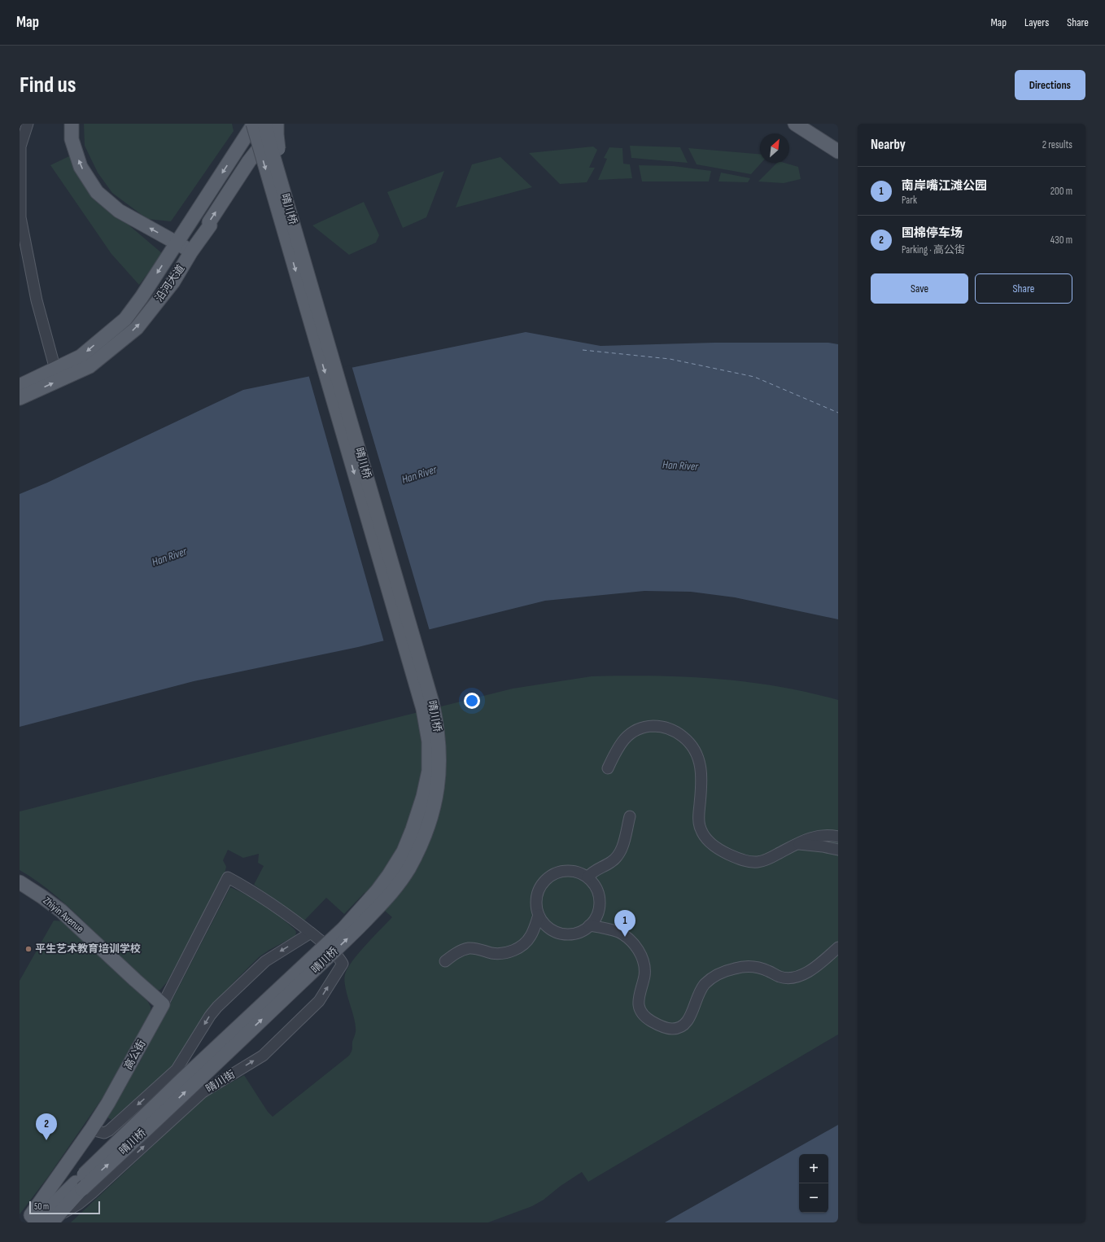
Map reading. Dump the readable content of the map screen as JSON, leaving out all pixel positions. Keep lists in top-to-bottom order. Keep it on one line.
{"streets":{"main road":["晴川桥","沿河大道","Zhiyin Avenue","高公街"],"street":["晴川街"]},"crossings":[["晴川桥","沿河大道"],["Zhiyin Avenue","高公街"],["高公街","晴川街"]],"water":["Han River"],"places":["平生艺术教育培训学校"],"scale_bar":"50 m","north":"top right","page":{"header":"Map","nav":["Map","Layers","Share"],"buttons":["Directions",["Save","Share"]],"title":"Find us","heading":["Nearby","2 results"],"list":[{"mark":"1","name":"南岸嘴江滩公园","note":"Park","value":"200 m"},{"mark":"2","name":"国棉停车场","note":"Parking · 高公街","value":"430 m"}],"pins":["1","2"],"map_buttons":["+","−"],"scale":"50 m"}}
